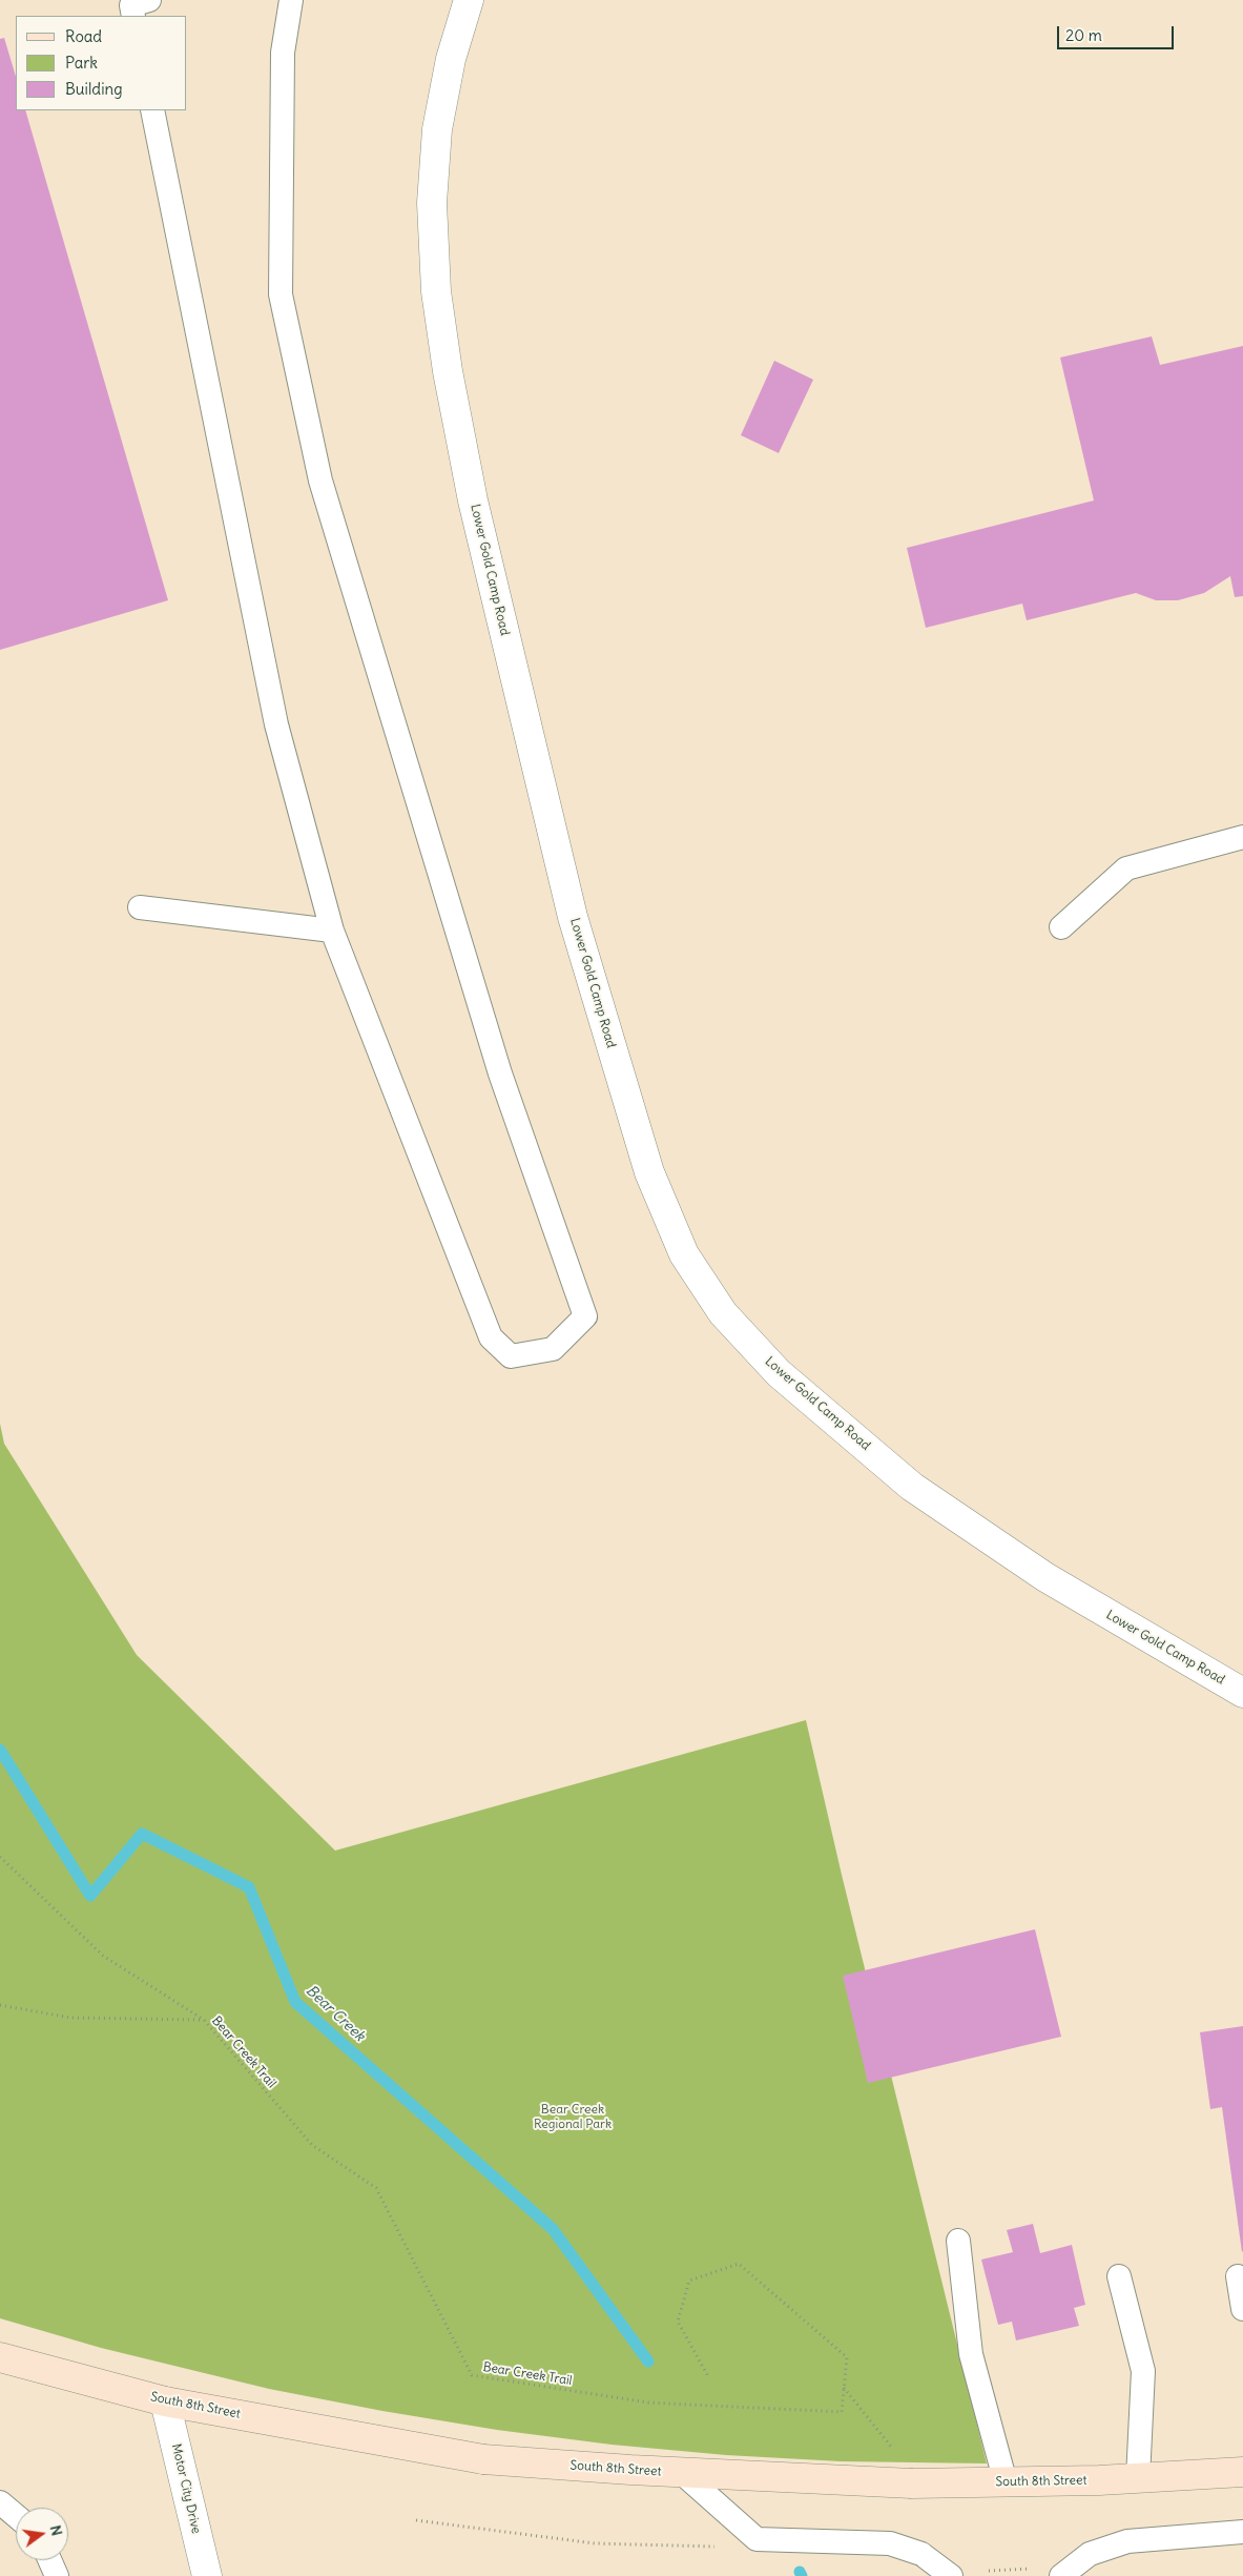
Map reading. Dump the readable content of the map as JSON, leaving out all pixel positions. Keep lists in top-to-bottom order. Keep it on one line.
{"streets":{"main road":["South 8th Street"],"street":["Lower Gold Camp Road","Motor City Drive"],"path":["Bear Creek Trail"]},"crossings":[["South 8th Street","Motor City Drive"]],"water":["Bear Creek"],"parks":["Bear Creek Regional Park"],"legend":["Road","Park","Building"],"scale_bar":"20 m","north":"right"}
